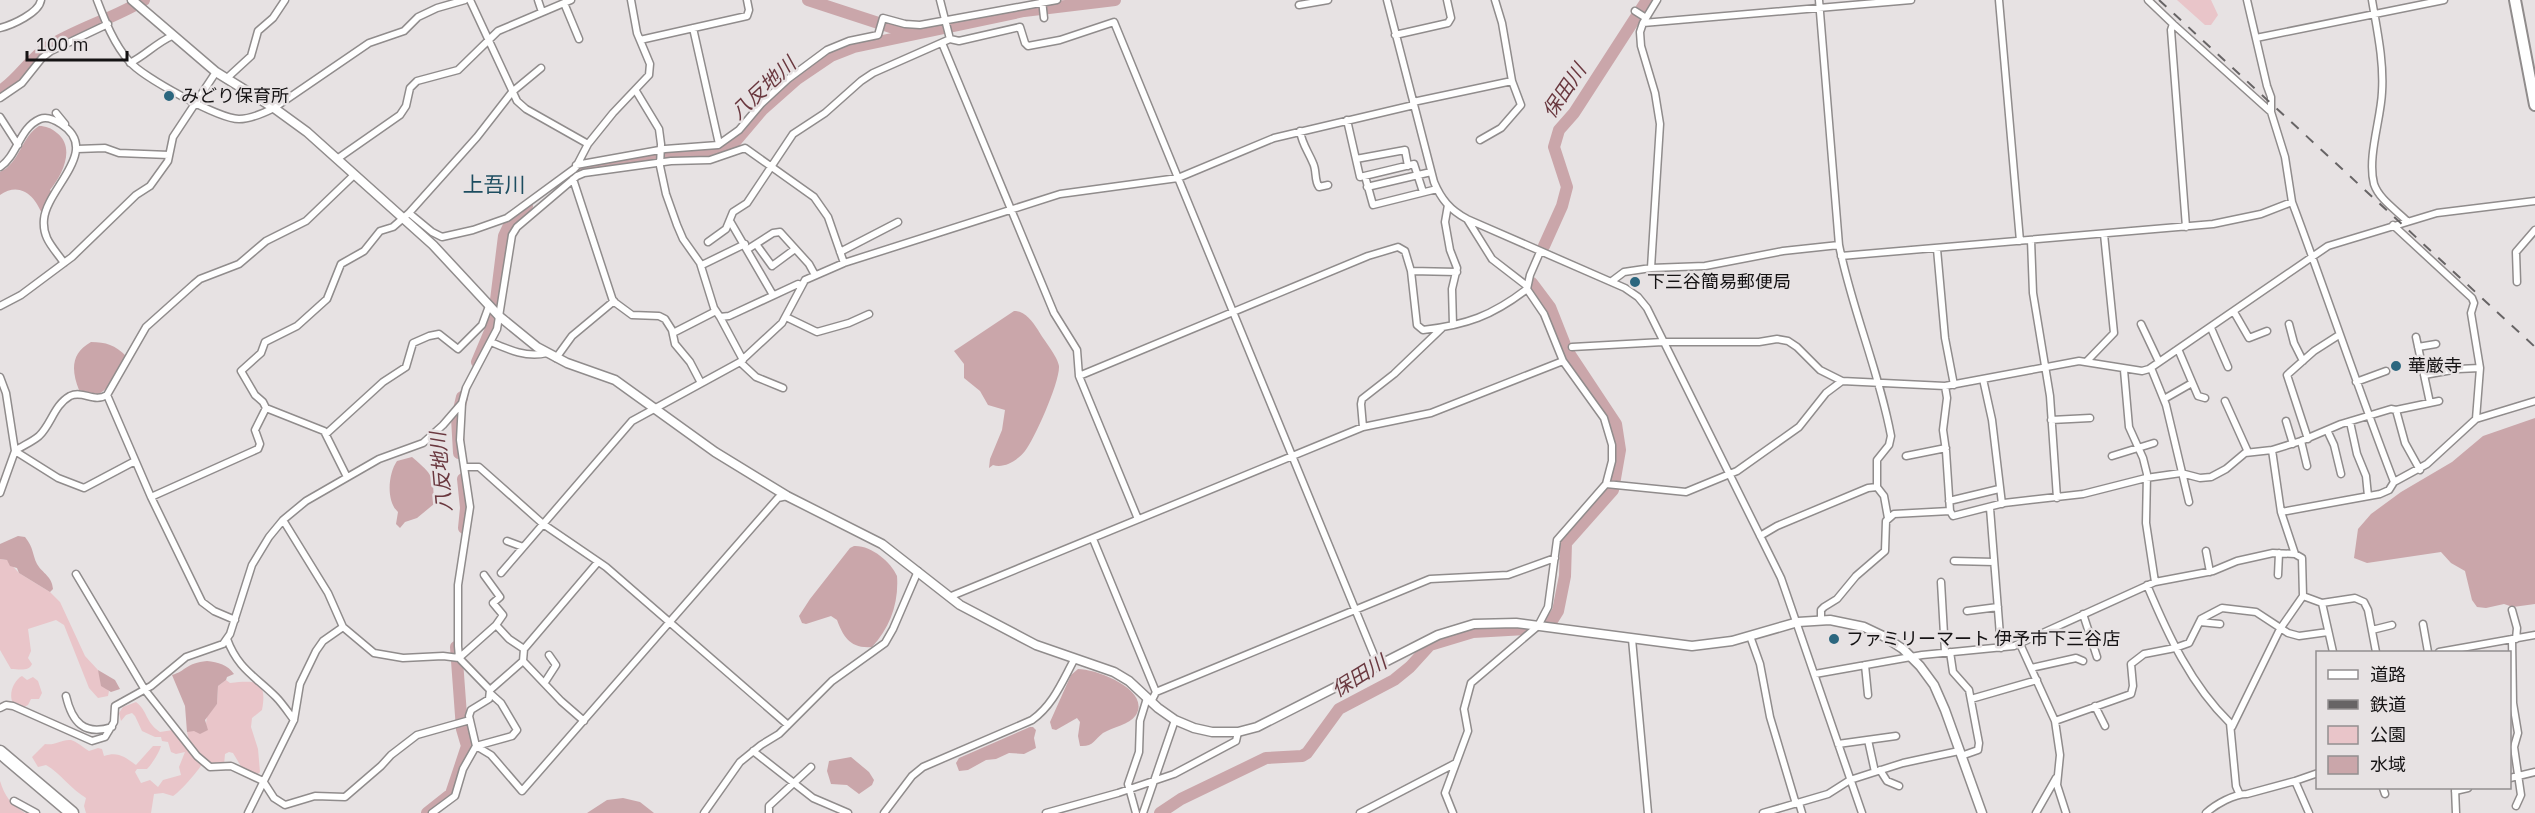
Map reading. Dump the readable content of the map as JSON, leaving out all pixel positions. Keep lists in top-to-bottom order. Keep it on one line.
{"districts":["上吾川"],"water":["八反地川","保田川"],"places":["みどり保育所","下三谷簡易郵便局","華厳寺","ファミリーマート 伊予市下三谷店"],"legend":["道路","鉄道","公園","水域"],"scale_bar":"100 m"}
